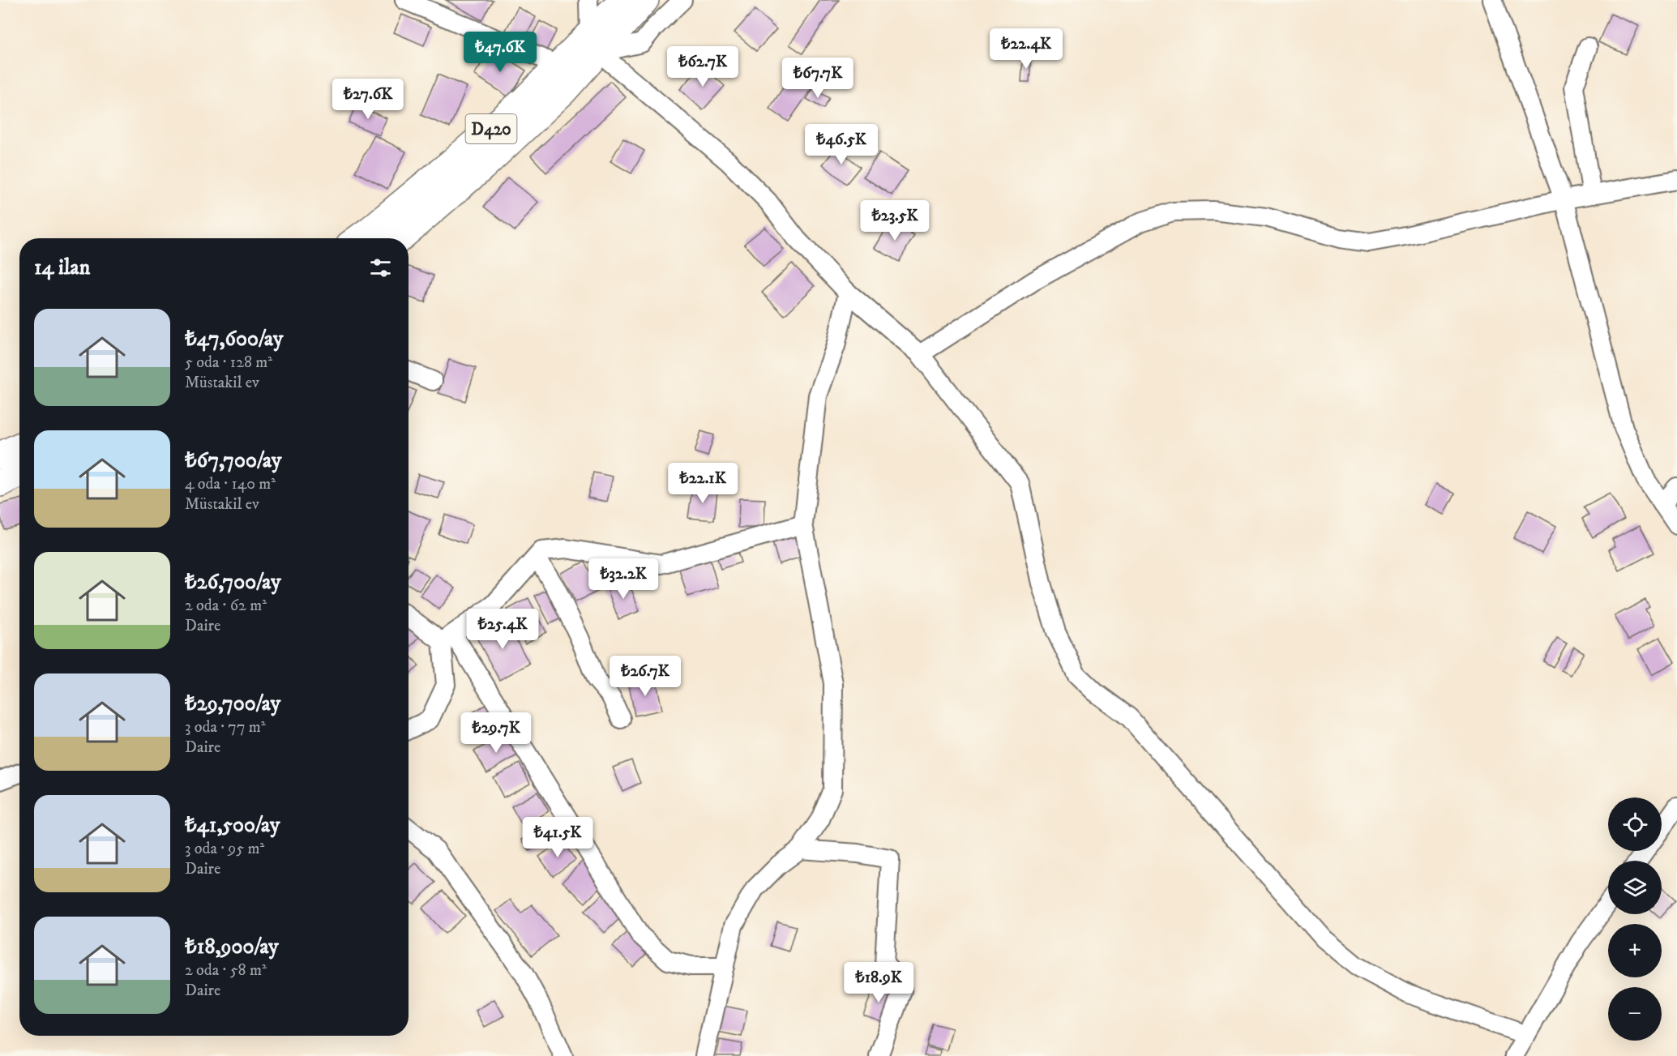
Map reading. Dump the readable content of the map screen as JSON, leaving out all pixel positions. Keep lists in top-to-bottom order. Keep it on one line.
{"streets":{"highway":["D420"]},"page":{"price":["₺22.4K","₺47.6K","₺62.7K","₺67.7K","₺27.6K","₺46.5K","₺23.5K","₺22.1K","₺32.2K","₺25.4K","₺26.7K","₺29.7K","₺41.5K","₺18.9K"],"heading":"14 ilan","list":[{"name":"₺47,600/ay","note":"5 oda · 128 m² · Müstakil ev"},{"name":"₺67,700/ay","note":"4 oda · 140 m² · Müstakil ev"},{"name":"₺26,700/ay","note":"2 oda · 62 m² · Daire"},{"name":"₺29,700/ay","note":"3 oda · 77 m² · Daire"},{"name":"₺41,500/ay","note":"3 oda · 95 m² · Daire"},{"name":"₺18,900/ay","note":"2 oda · 58 m² · Daire"}],"map_buttons":["+","−"]}}
